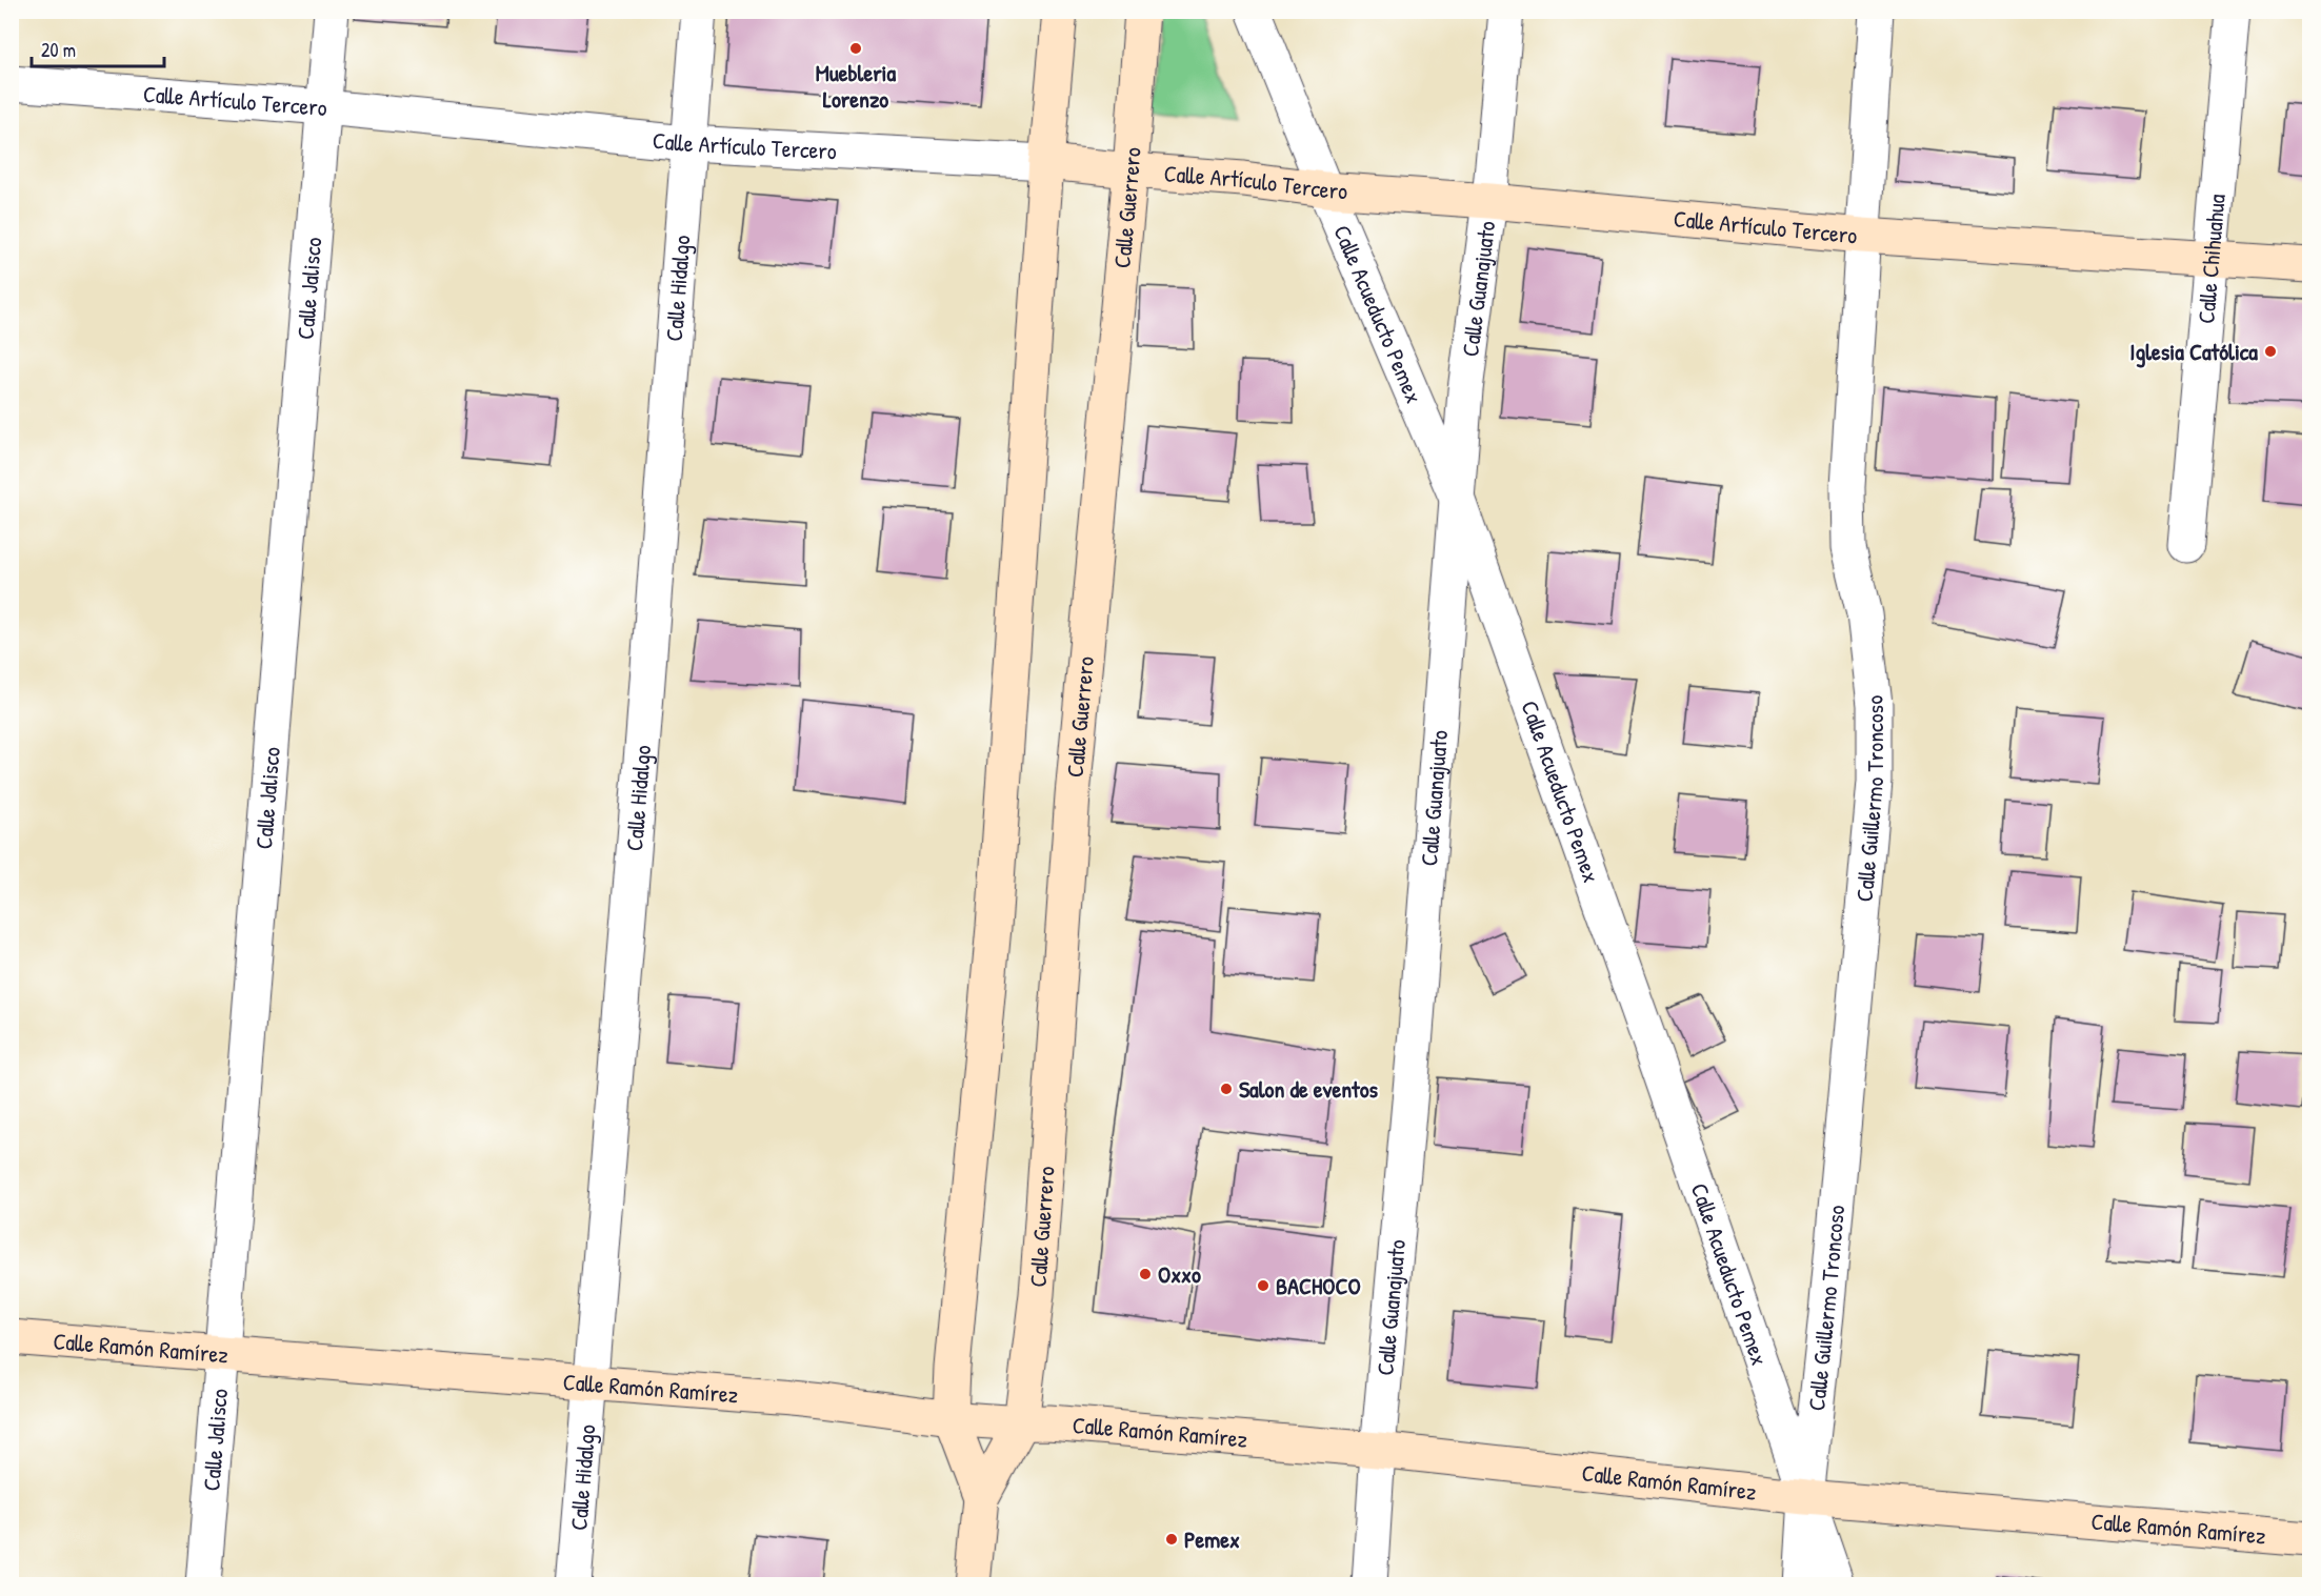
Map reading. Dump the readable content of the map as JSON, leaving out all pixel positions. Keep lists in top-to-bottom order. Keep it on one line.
{"streets":{"street":["Calle Artículo Tercero","Calle Guerrero","Calle Chihuahua","Calle Jalisco","Calle Hidalgo","Calle Guanajuato","Calle Acueducto Pemex","Calle Guillermo Troncoso","Calle Ramón Ramírez"]},"crossings":[["Calle Artículo Tercero","Calle Guerrero"],["Calle Artículo Tercero","Calle Chihuahua"],["Calle Artículo Tercero","Calle Jalisco"],["Calle Artículo Tercero","Calle Hidalgo"],["Calle Artículo Tercero","Calle Guanajuato"],["Calle Artículo Tercero","Calle Acueducto Pemex"],["Calle Artículo Tercero","Calle Guillermo Troncoso"],["Calle Guerrero","Calle Ramón Ramírez"],["Calle Jalisco","Calle Ramón Ramírez"],["Calle Hidalgo","Calle Ramón Ramírez"],["Calle Guanajuato","Calle Acueducto Pemex"],["Calle Guanajuato","Calle Ramón Ramírez"],["Calle Acueducto Pemex","Calle Guillermo Troncoso"],["Calle Acueducto Pemex","Calle Ramón Ramírez"],["Calle Guillermo Troncoso","Calle Ramón Ramírez"]],"places":["Muebleria Lorenzo","Iglesia Católica","Salon de eventos","Oxxo","BACHOCO","Pemex"],"scale_bar":"20 m"}
